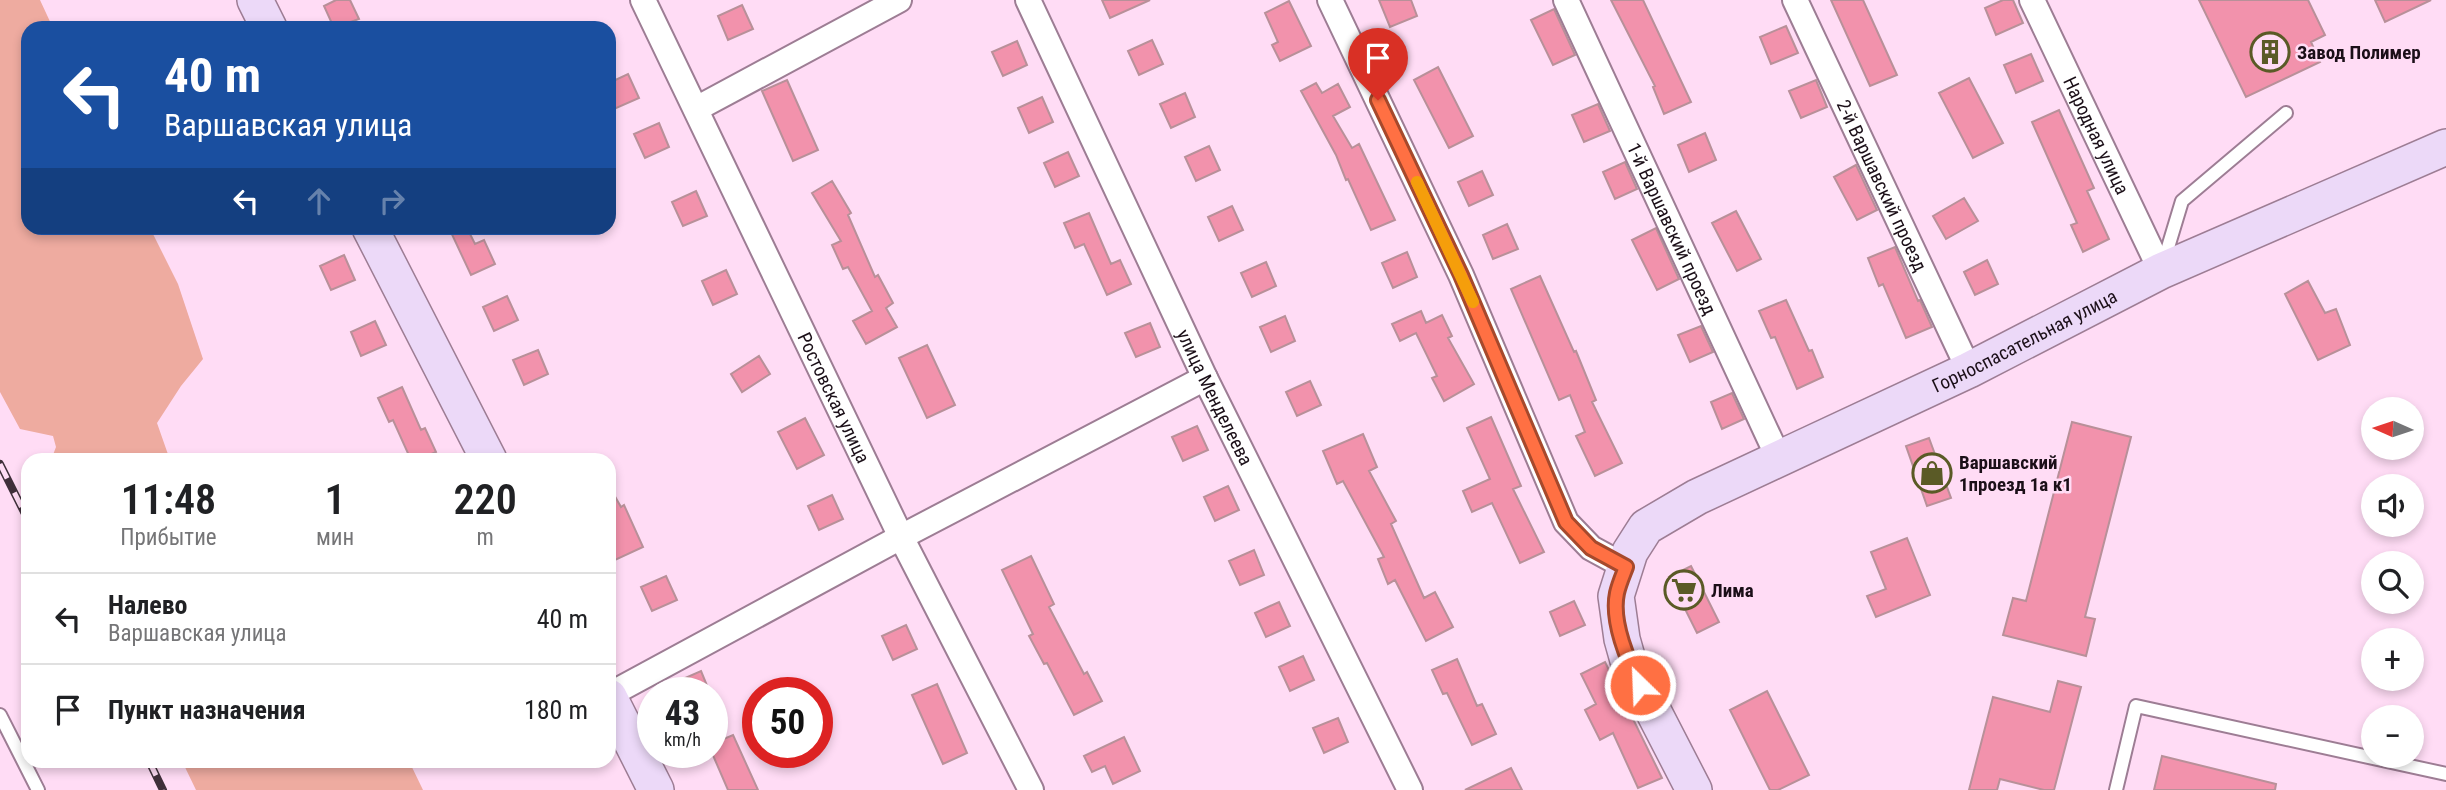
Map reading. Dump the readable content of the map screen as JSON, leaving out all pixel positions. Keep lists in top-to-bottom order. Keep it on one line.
{"streets":{"main road":["Горноспасательная улица"],"street":["Народная улица","2-й Варшавский проезд","1-й Варшавский проезд","Ростовская улица","улица Менделеева"]},"crossings":[["Народная улица","Горноспасательная улица"],["2-й Варшавский проезд","Горноспасательная улица"],["1-й Варшавский проезд","Горноспасательная улица"]],"places":{"building":["Завод Полимер"],"shop":["Варшавский 1проезд 1а к1"],"supermarket":["Лима"]},"north":"left","page":{"turn":["40 m","Варшавская улица"],"map_buttons":["+","−"],"eta":["11:48","Прибытие","1","мин","220","m"],"list":[{"name":"Налево","note":"Варшавская улица","value":"40 m"},{"name":"Пункт назначения","value":"180 m"}],"speed":"43 km/h","limit":"50"}}
